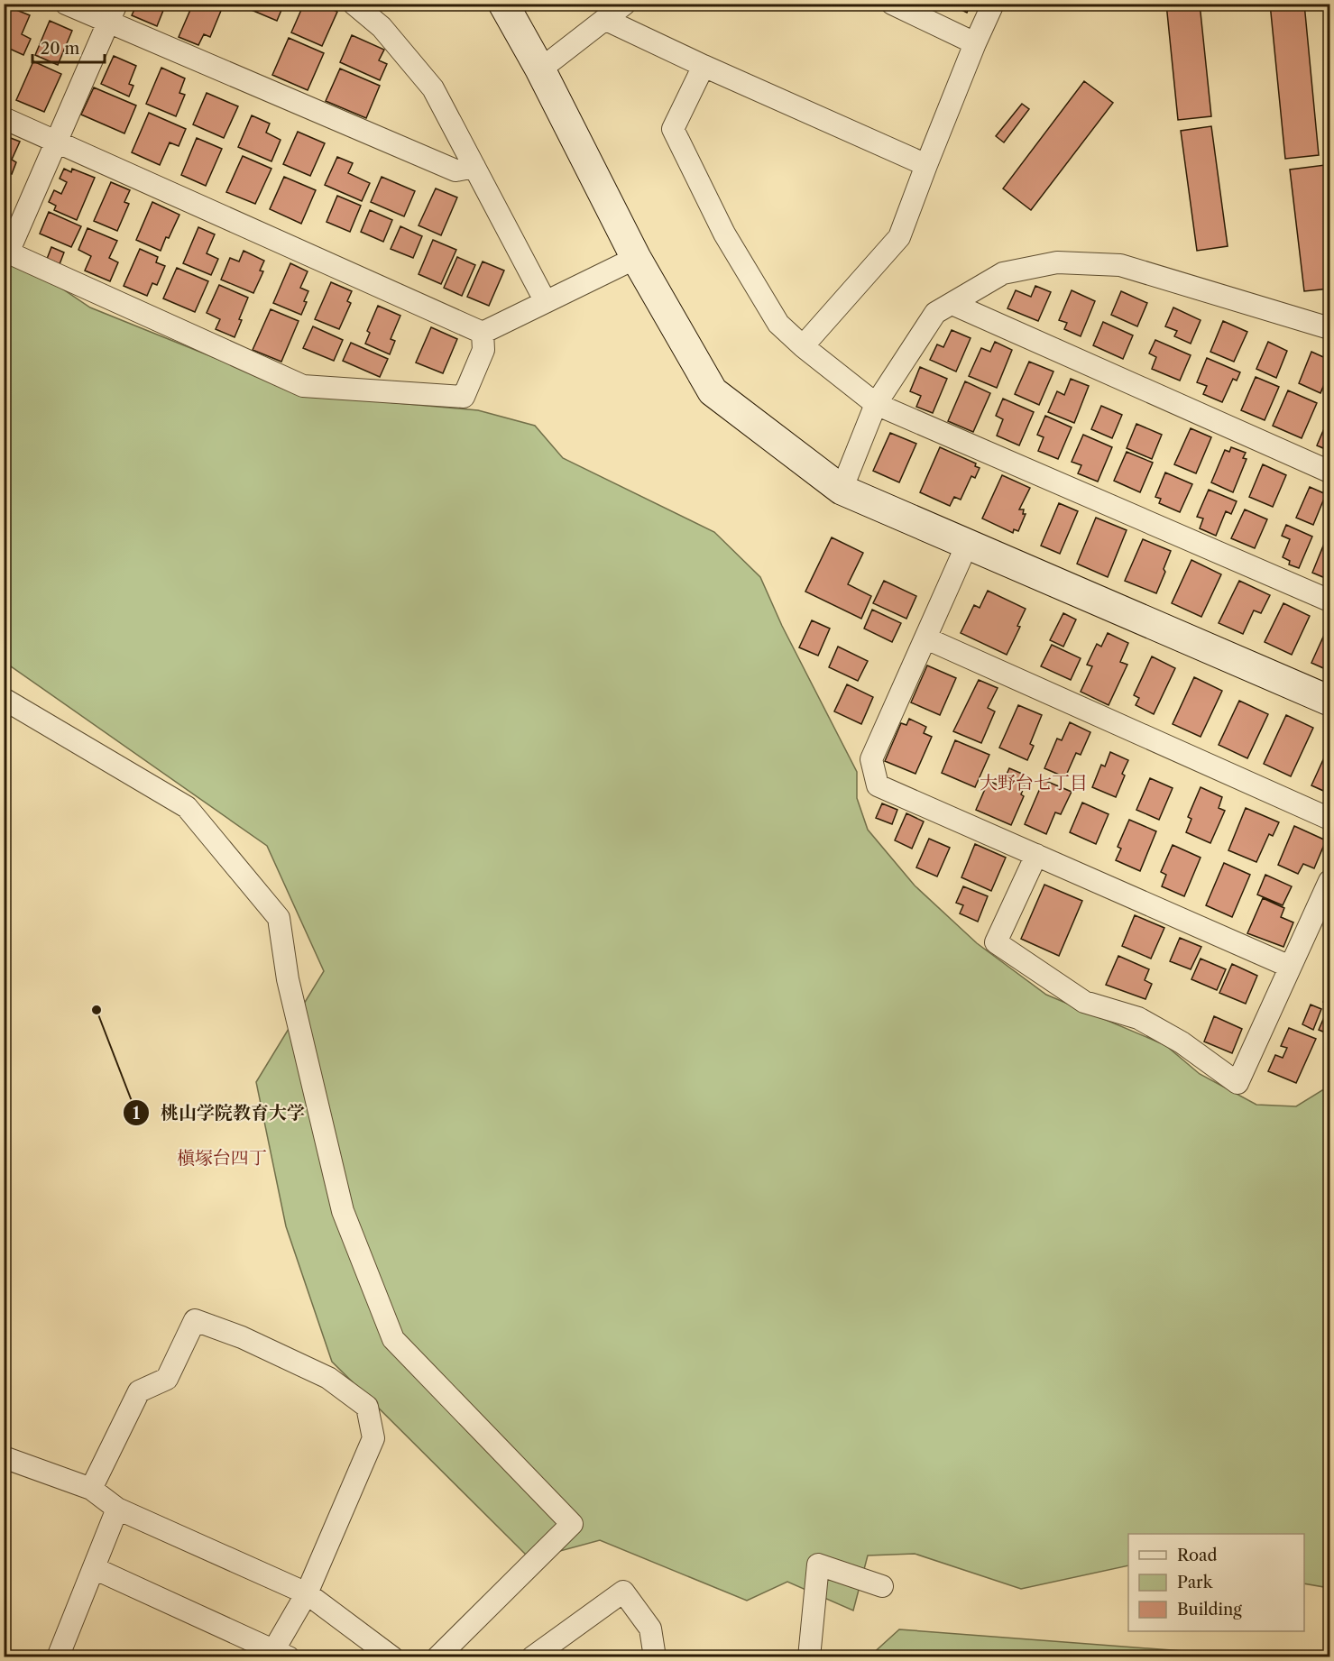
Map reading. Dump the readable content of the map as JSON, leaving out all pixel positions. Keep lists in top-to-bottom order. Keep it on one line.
{"districts":["大野台七丁目","槇塚台四丁"],"places":["桃山学院教育大学"],"legend":["Road","Park","Building"],"scale_bar":"20 m"}
